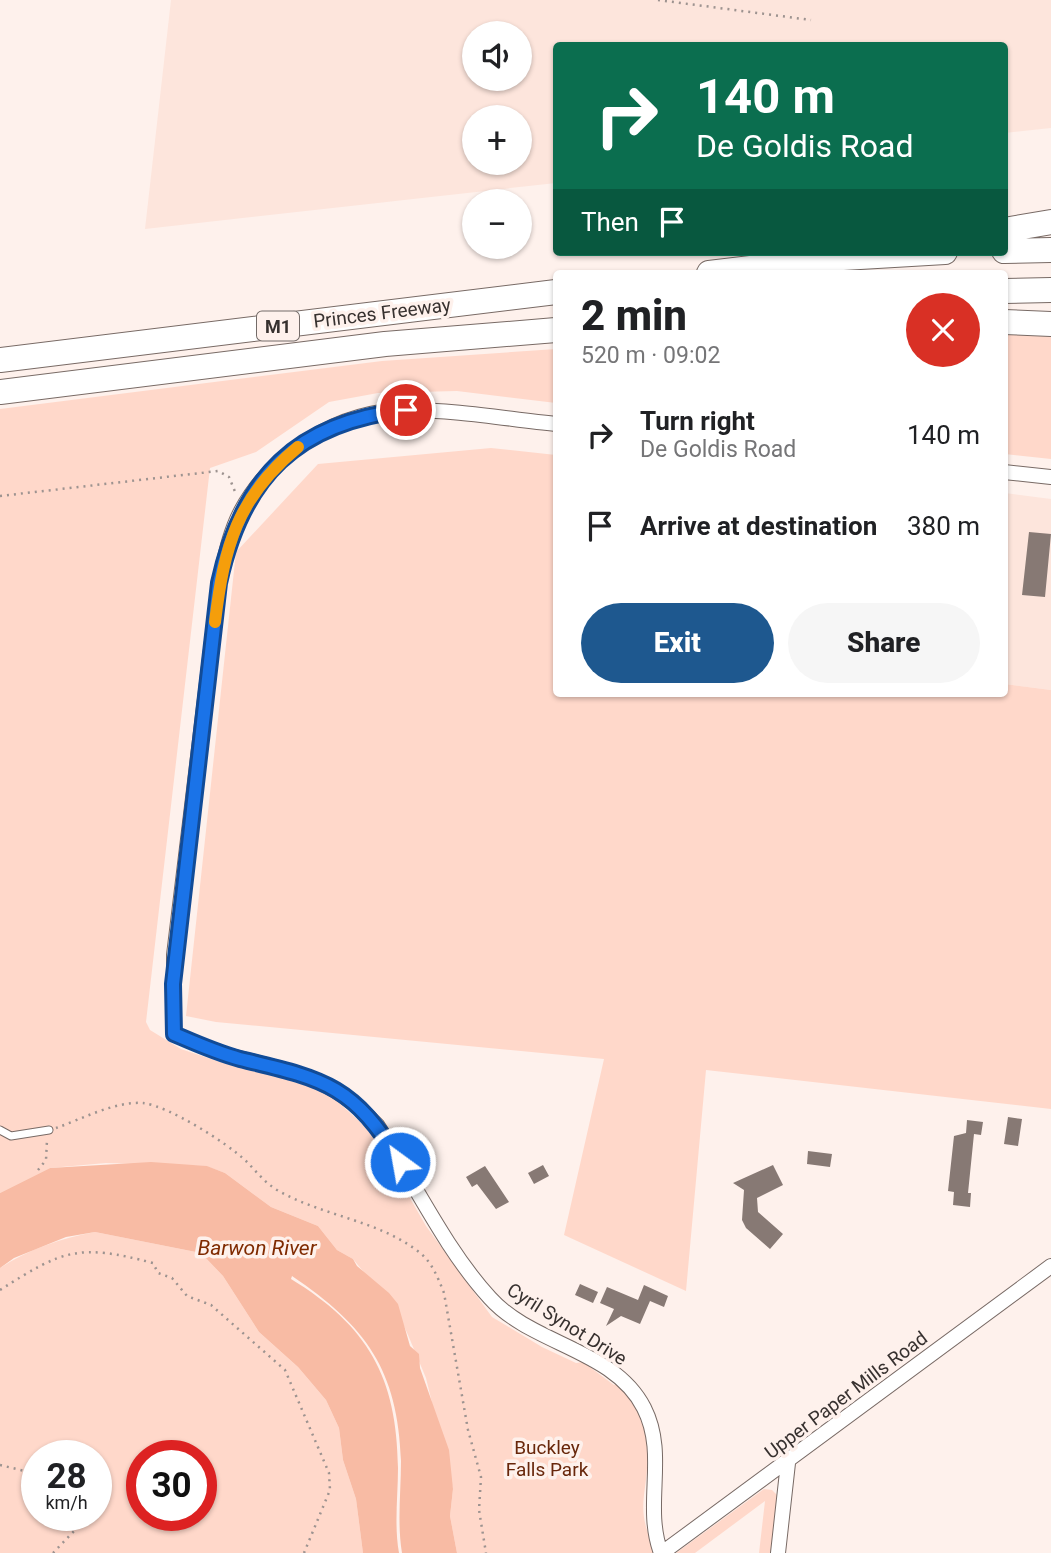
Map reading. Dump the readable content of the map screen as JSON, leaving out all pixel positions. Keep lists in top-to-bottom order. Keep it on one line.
{"streets":{"highway":["Princes Freeway","M1"],"street":["Cyril Synot Drive","Upper Paper Mills Road"]},"crossings":[["Cyril Synot Drive","Upper Paper Mills Road"]],"water":["Barwon River"],"parks":["Buckley Falls Park"],"page":{"map_buttons":["+","−"],"turn":["140 m","De Goldis Road"],"then":"Then","heading":["2 min","520 m · 09:02"],"list":[{"name":"Turn right","note":"De Goldis Road","value":"140 m"},{"name":"Arrive at destination","value":"380 m"}],"buttons":["Exit","Share"],"speed":"28 km/h","limit":"30"}}
